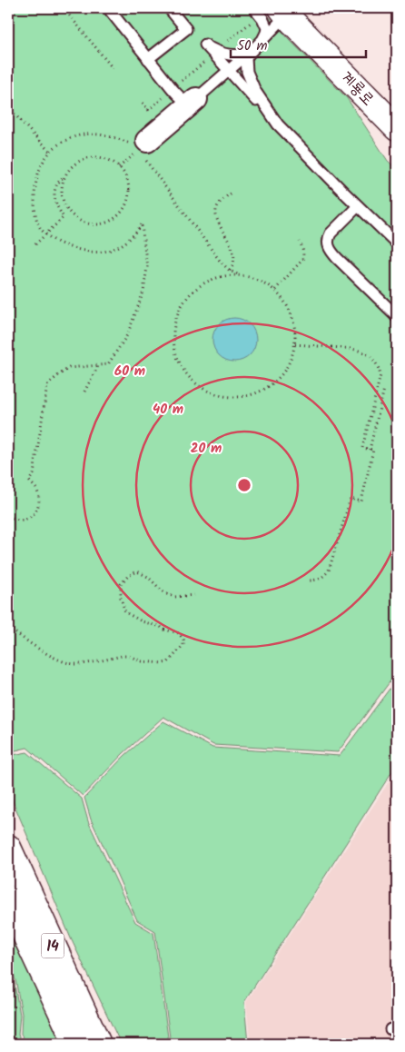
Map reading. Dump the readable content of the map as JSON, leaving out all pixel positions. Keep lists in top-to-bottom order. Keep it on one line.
{"streets":{"main road":["계룡로","14"]},"scale_bar":"50 m","rings":["60 m","40 m","20 m"]}
